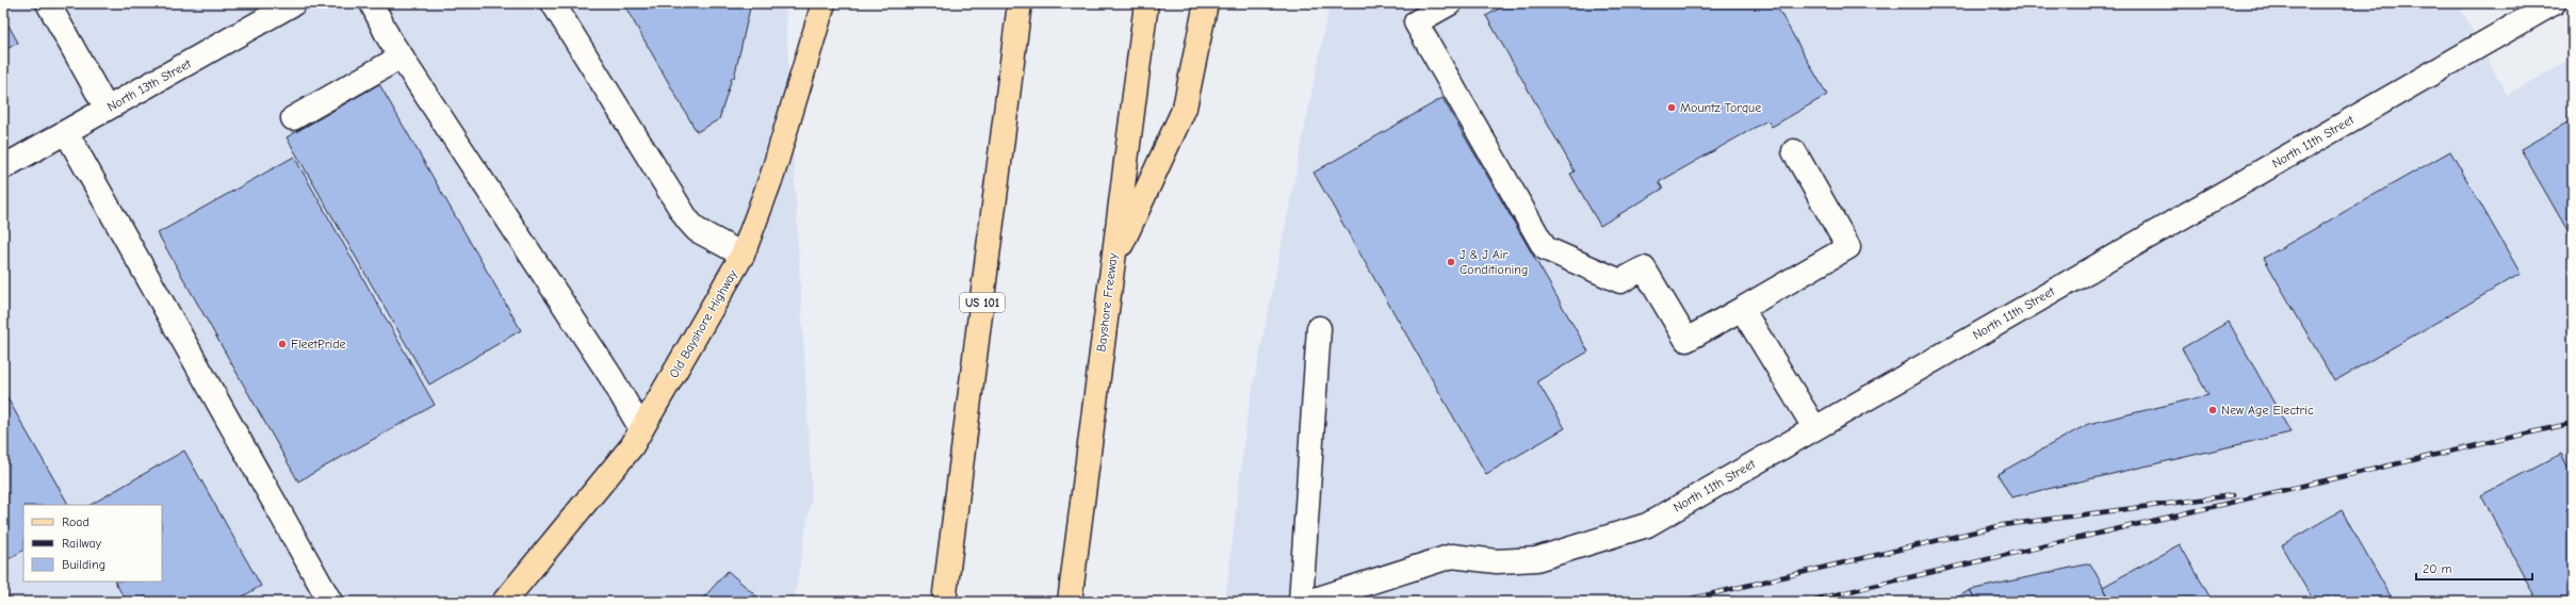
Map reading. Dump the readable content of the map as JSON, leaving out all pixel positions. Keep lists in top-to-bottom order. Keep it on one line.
{"streets":{"main road":["US 101","Bayshore Freeway","Old Bayshore Highway"],"street":["North 13th Street","North 11th Street"]},"places":["Mountz Torque","J & J Air Conditioning","FleetPride","New Age Electric"],"legend":["Road","Railway","Building"],"scale_bar":"20 m"}
